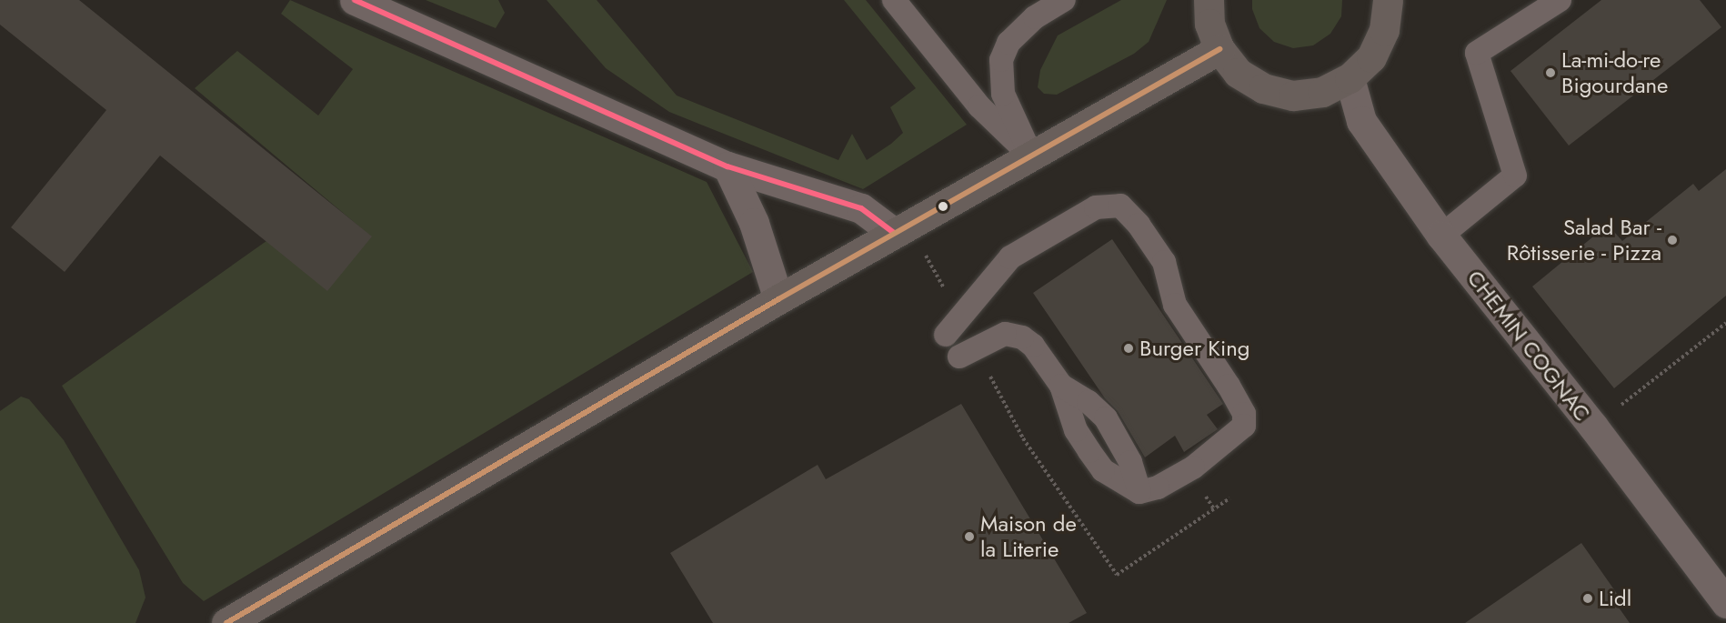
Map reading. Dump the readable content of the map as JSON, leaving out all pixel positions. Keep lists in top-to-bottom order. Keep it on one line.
{"streets":{"street":["CHEMIN COGNAC"]},"places":["La-mi-do-re Bigourdane","Salad Bar - Rôtisserie - Pizza","Burger King","Maison de la Literie","Lidl"]}
